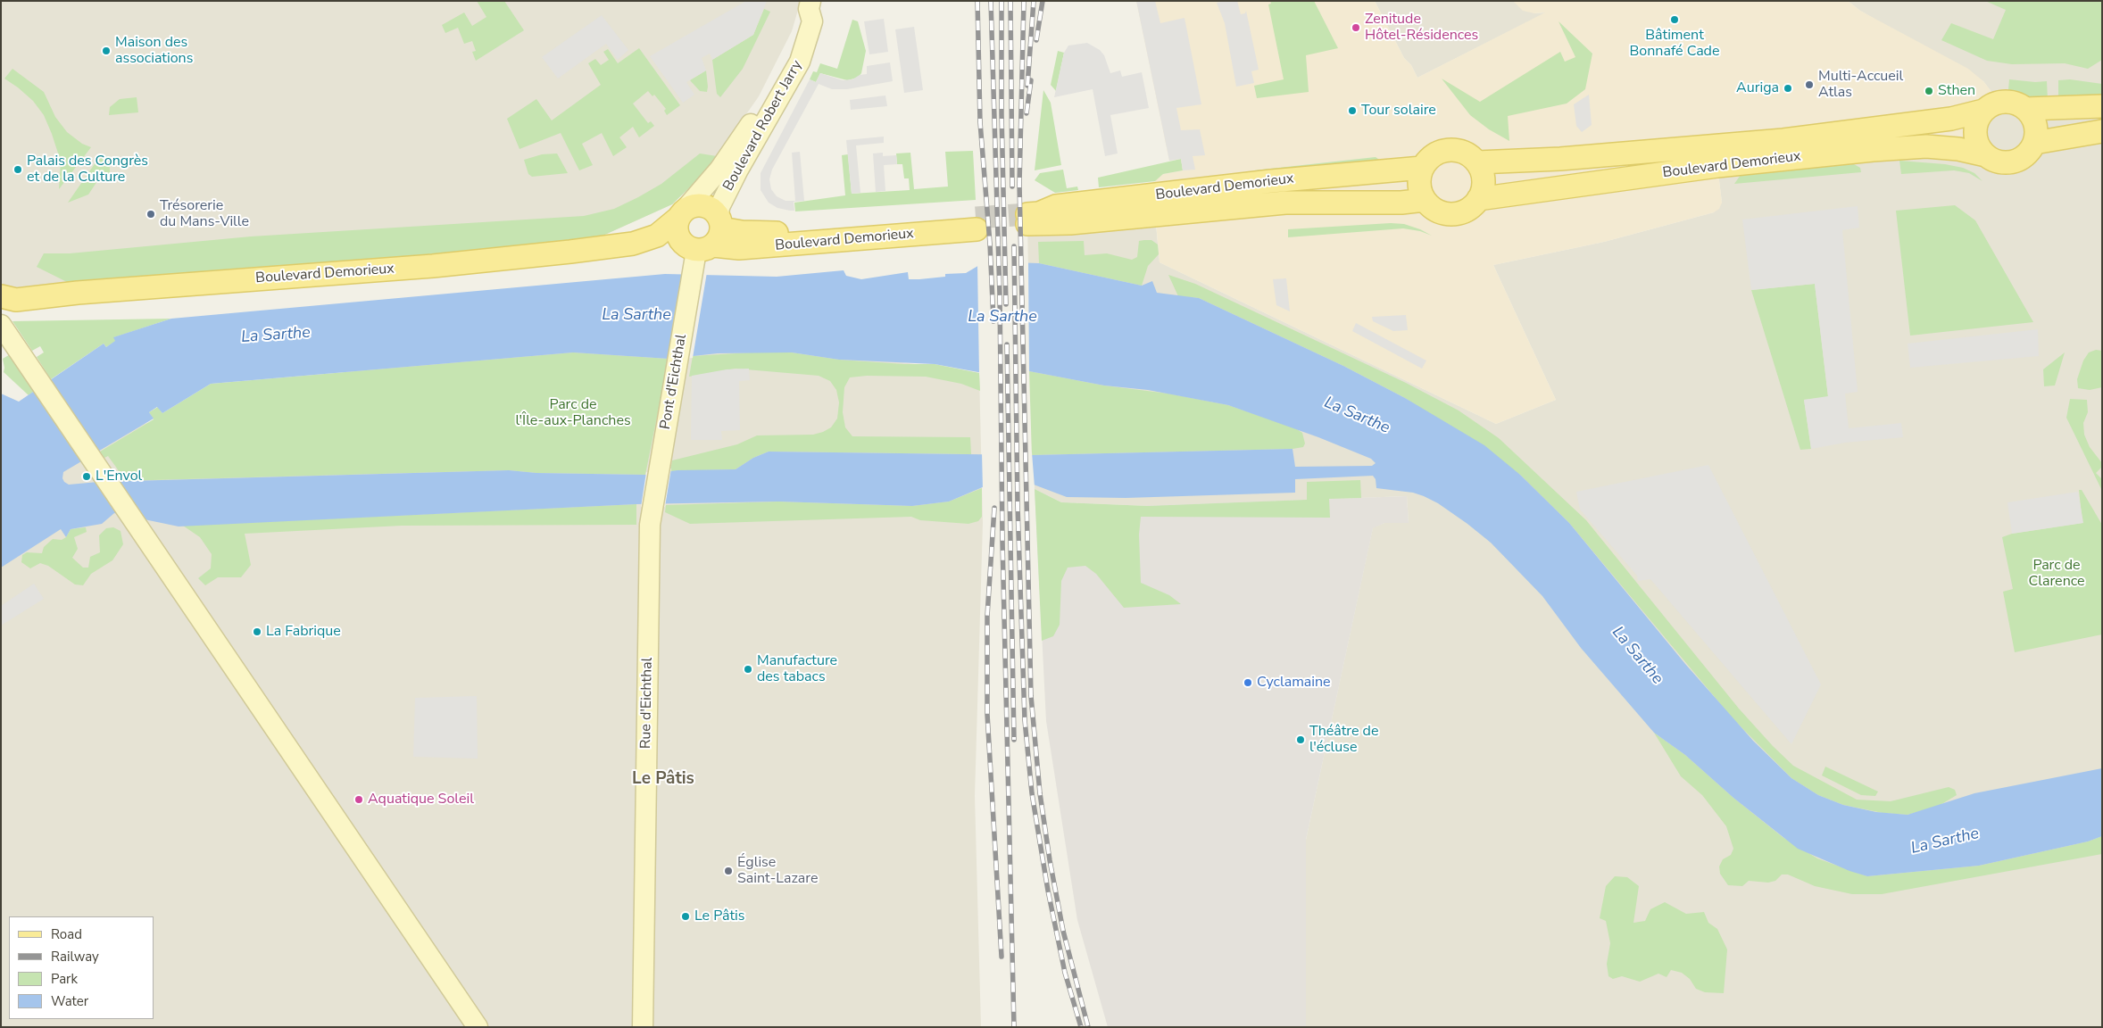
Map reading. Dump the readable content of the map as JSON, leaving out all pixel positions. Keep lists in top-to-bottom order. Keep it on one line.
{"streets":{"main road":["Boulevard Robert Jarry","Boulevard Demorieux","Pont d'Eichthal","Rue d'Eichthal"]},"crossings":[["Boulevard Robert Jarry","Boulevard Demorieux"],["Boulevard Robert Jarry","Pont d'Eichthal"],["Boulevard Demorieux","Pont d'Eichthal"],["Pont d'Eichthal","Rue d'Eichthal"]],"districts":["Le Pâtis"],"water":["La Sarthe"],"parks":["Parc de l'Île-aux-Planches","Parc de Clarence"],"places":["Bâtiment Bonnafé Cade","Zenitude Hôtel-Résidences","Maison des associations","Multi-Accueil Atlas","Auriga","Sthen","Tour solaire","Palais des Congrès et de la Culture","Trésorerie du Mans-Ville","L'Envol","La Fabrique","Manufacture des tabacs","Cyclamaine","Théâtre de l'écluse","Aquatique Soleil","Église Saint-Lazare","Le Pâtis"],"legend":["Road","Railway","Park","Water"]}
